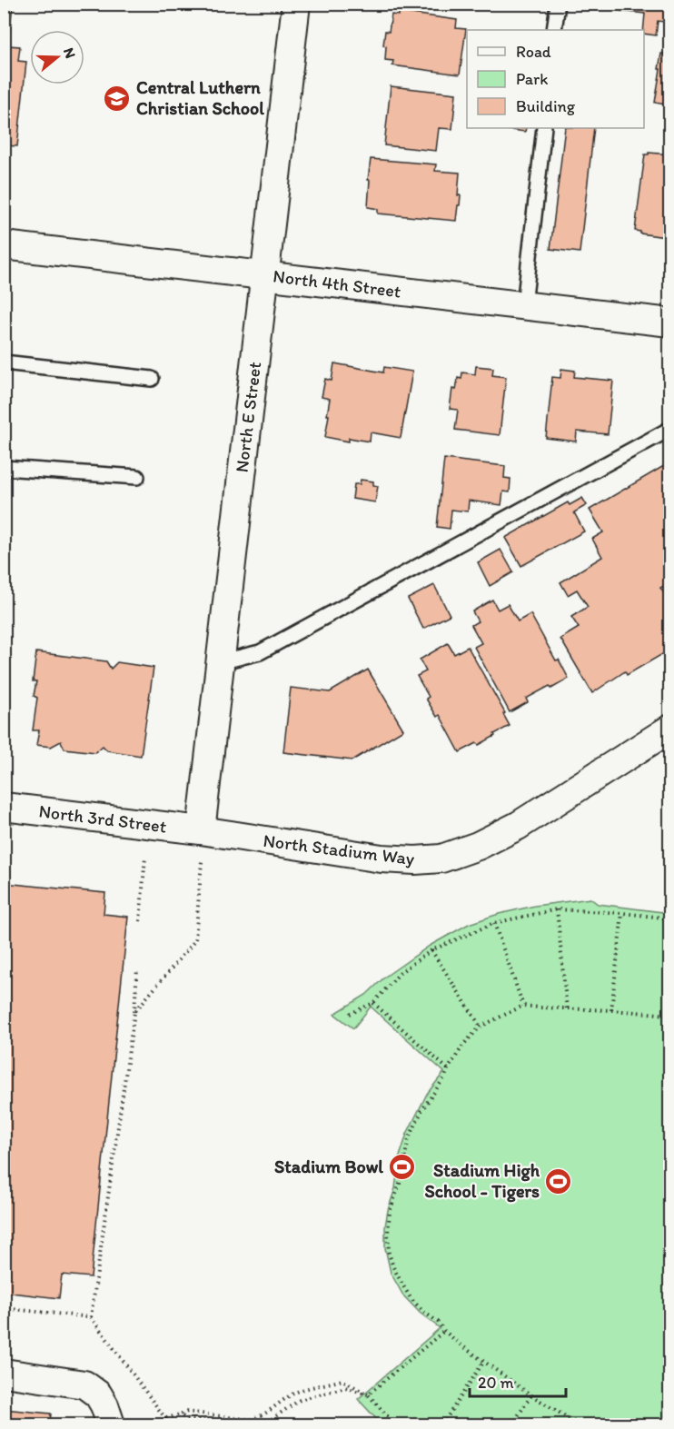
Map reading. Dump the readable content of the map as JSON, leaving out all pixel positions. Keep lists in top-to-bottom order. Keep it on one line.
{"streets":{"street":["North 4th Street","North E Street","North 3rd Street","North Stadium Way"]},"crossings":[["North 4th Street","North E Street"],["North E Street","North 3rd Street"],["North E Street","North Stadium Way"],["North 3rd Street","North Stadium Way"]],"places":{"school or university":["Central Luthern Christian School"],"sports":["Stadium Bowl","Stadium High School - Tigers"]},"legend":["Road","Park","Building"],"scale_bar":"20 m","north":"right"}
